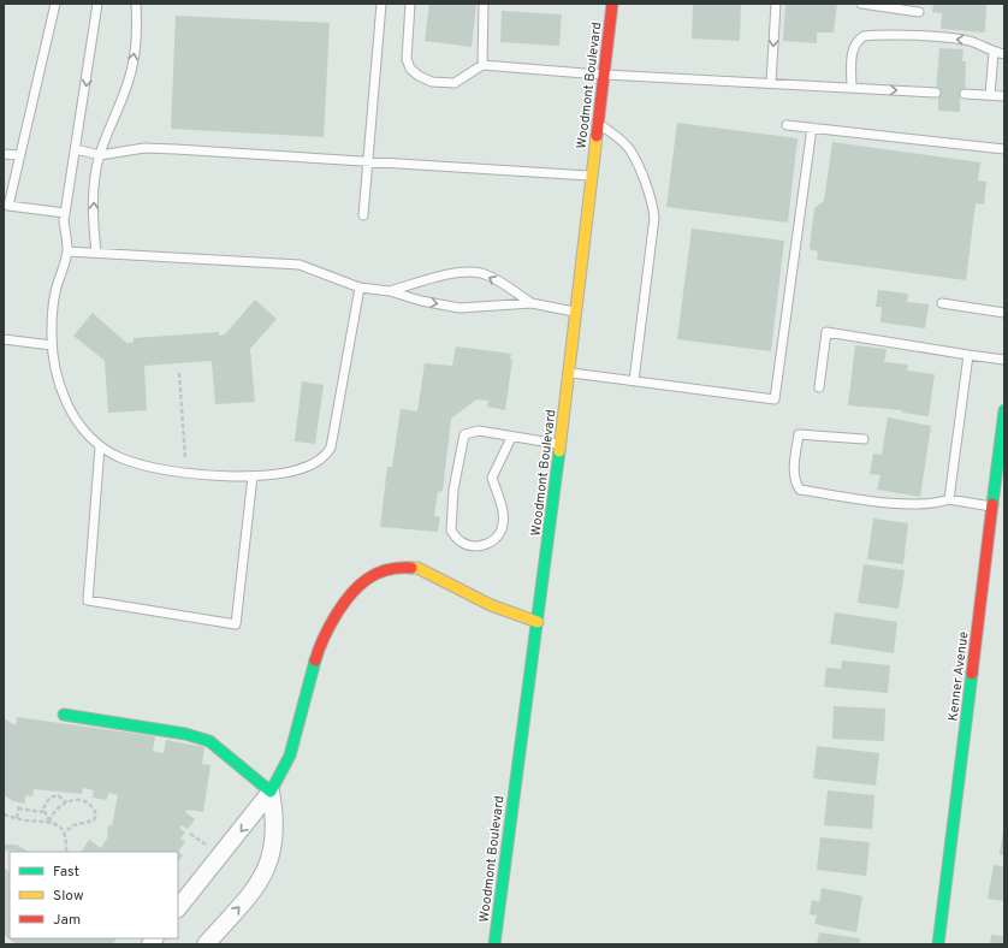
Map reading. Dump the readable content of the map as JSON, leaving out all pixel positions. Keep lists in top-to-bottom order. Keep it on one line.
{"streets":{"street":["Woodmont Boulevard","Kenner Avenue"]},"legend":["Fast","Slow","Jam"]}
